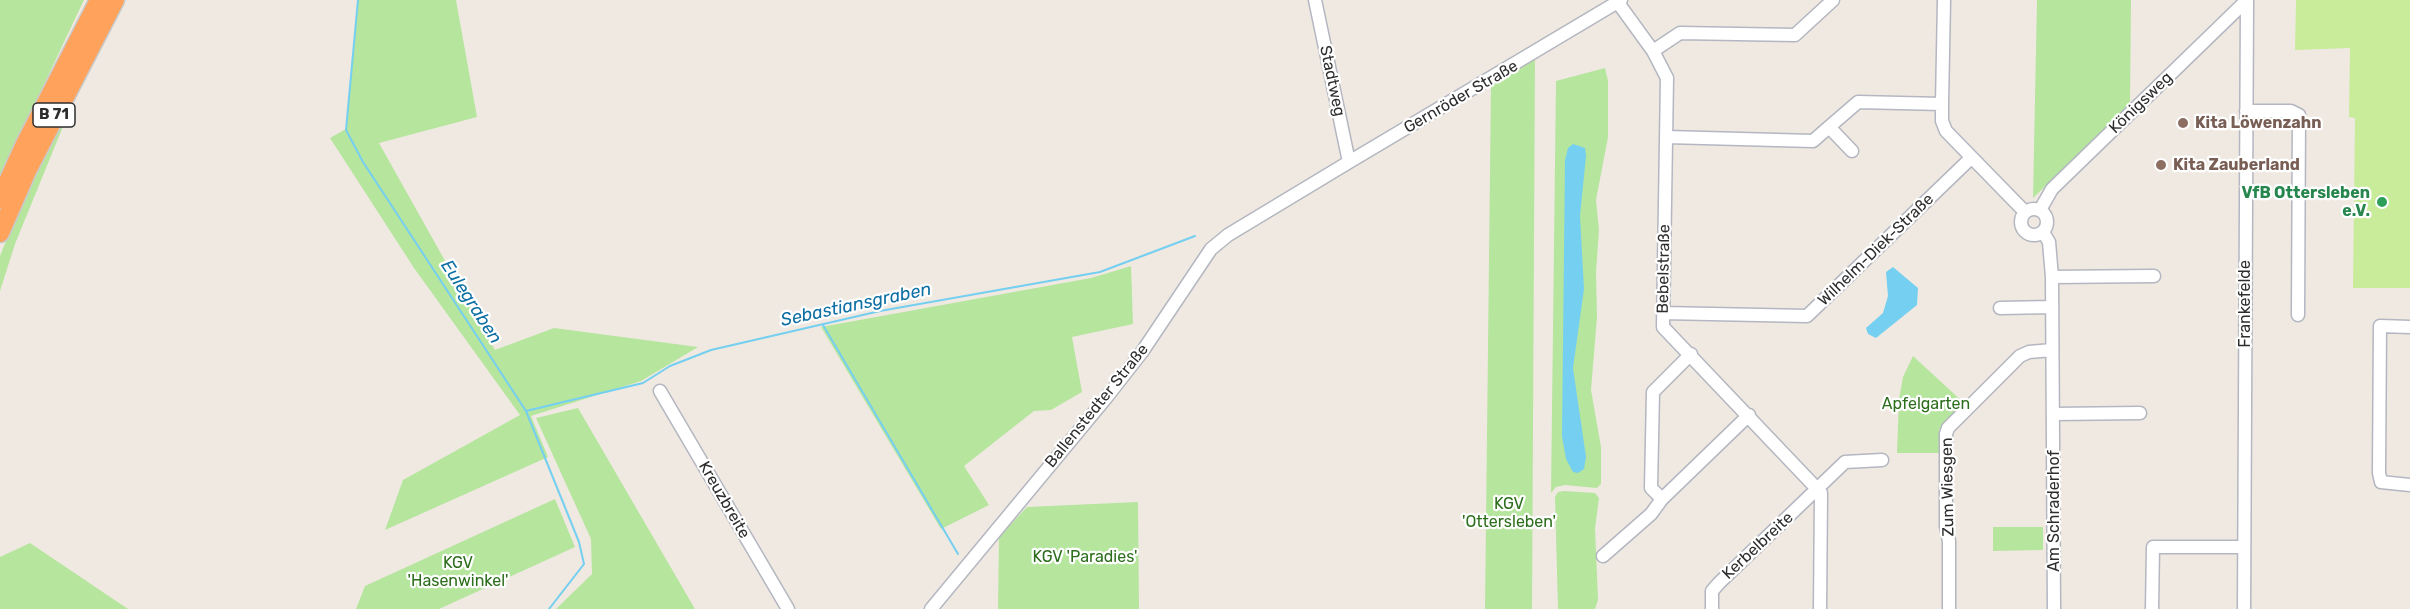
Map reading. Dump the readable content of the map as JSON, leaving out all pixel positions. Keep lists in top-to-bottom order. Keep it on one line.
{"streets":{"highway":["B 71"],"street":["Stadtweg","Gernröder Straße","Königsweg","Wilhelm-Diek-Straße","Bebelstraße","Frankefelde","Ballenstedter Straße","Zum Wiesgen","Kreuzbreite","Am Schraderhof","Kerbelbreite"]},"crossings":[["Stadtweg","Gernröder Straße"],["Gernröder Straße","Bebelstraße"],["Gernröder Straße","Ballenstedter Straße"],["Königsweg","Frankefelde"],["Königsweg","Am Schraderhof"],["Wilhelm-Diek-Straße","Bebelstraße"],["Bebelstraße","Kerbelbreite"],["Zum Wiesgen","Am Schraderhof"]],"water":["Eulegraben","Sebastiansgraben"],"parks":["Apfelgarten","KGV 'Ottersleben'","KGV 'Paradies'","KGV 'Hasenwinkel'"],"places":["Kita Löwenzahn","Kita Zauberland","VfB Ottersleben e.V."]}
